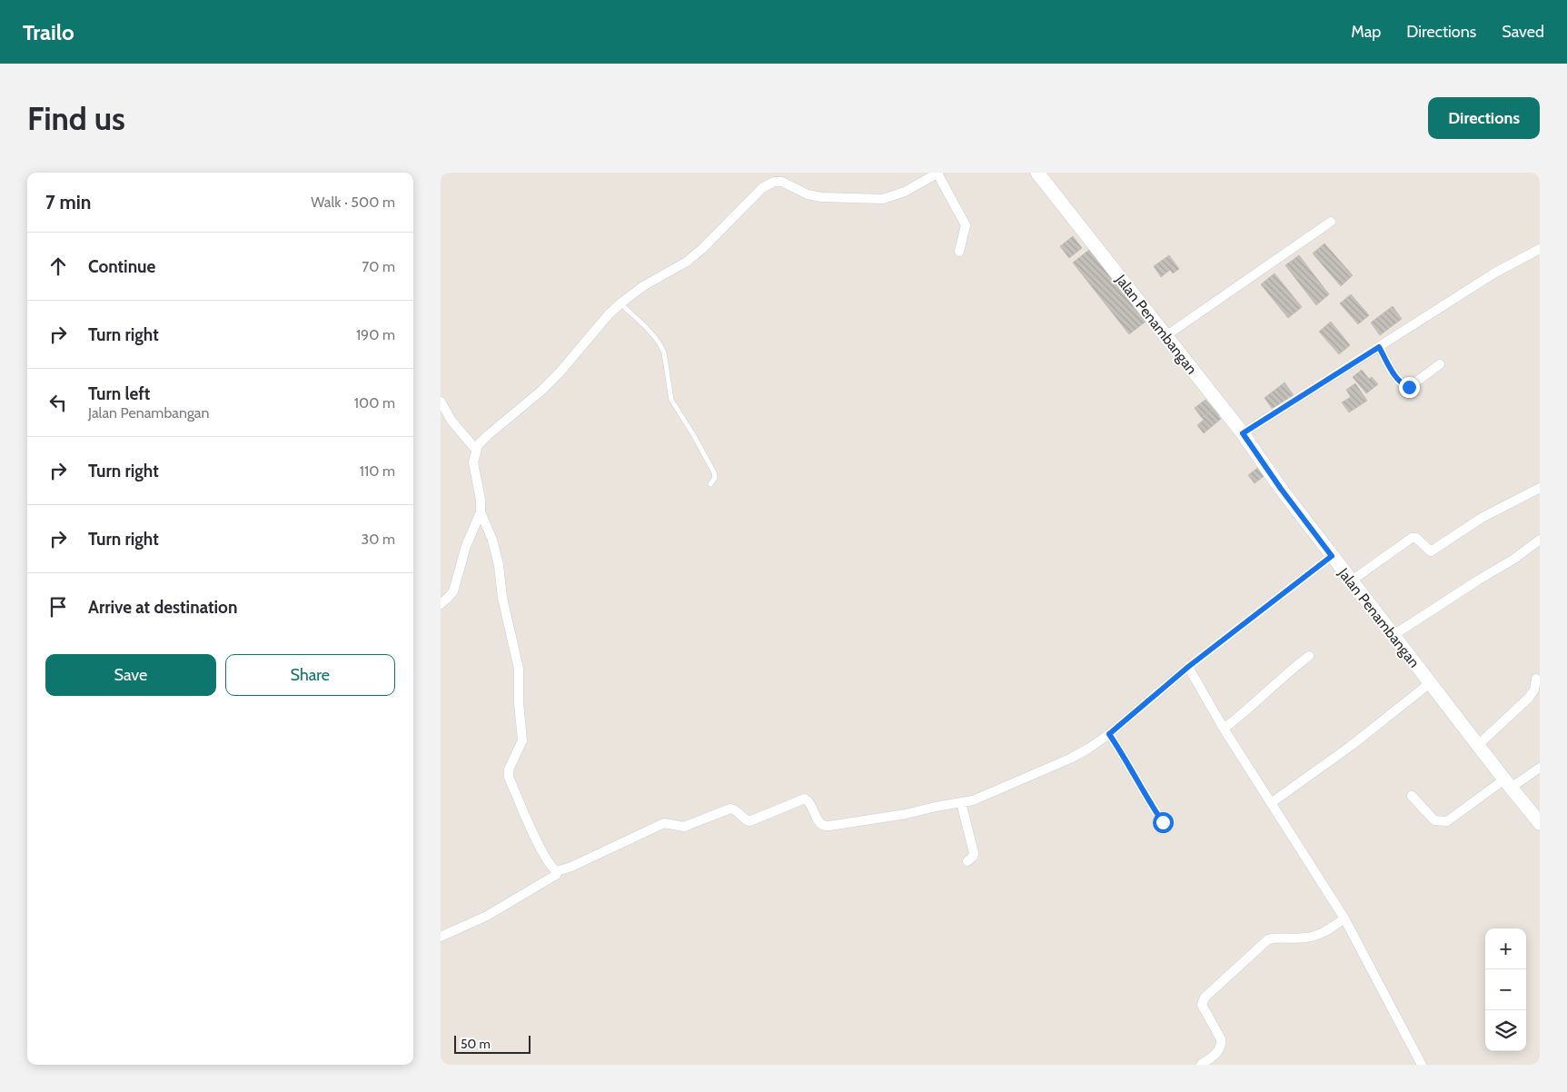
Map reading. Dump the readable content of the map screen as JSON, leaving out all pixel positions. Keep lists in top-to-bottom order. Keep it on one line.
{"streets":{"street":["Jalan Penambangan"]},"scale_bar":"50 m","page":{"header":"Trailo","nav":["Map","Directions","Saved"],"buttons":["Directions",["Save","Share"]],"title":"Find us","heading":["7 min","Walk · 500 m"],"list":[["Continue","70 m"],["Turn right","190 m"],["Turn left","Jalan Penambangan","100 m"],["Turn right","110 m"],["Turn right","30 m"],"Arrive at destination"],"map_buttons":["+","−"],"scale":"50 m"}}
